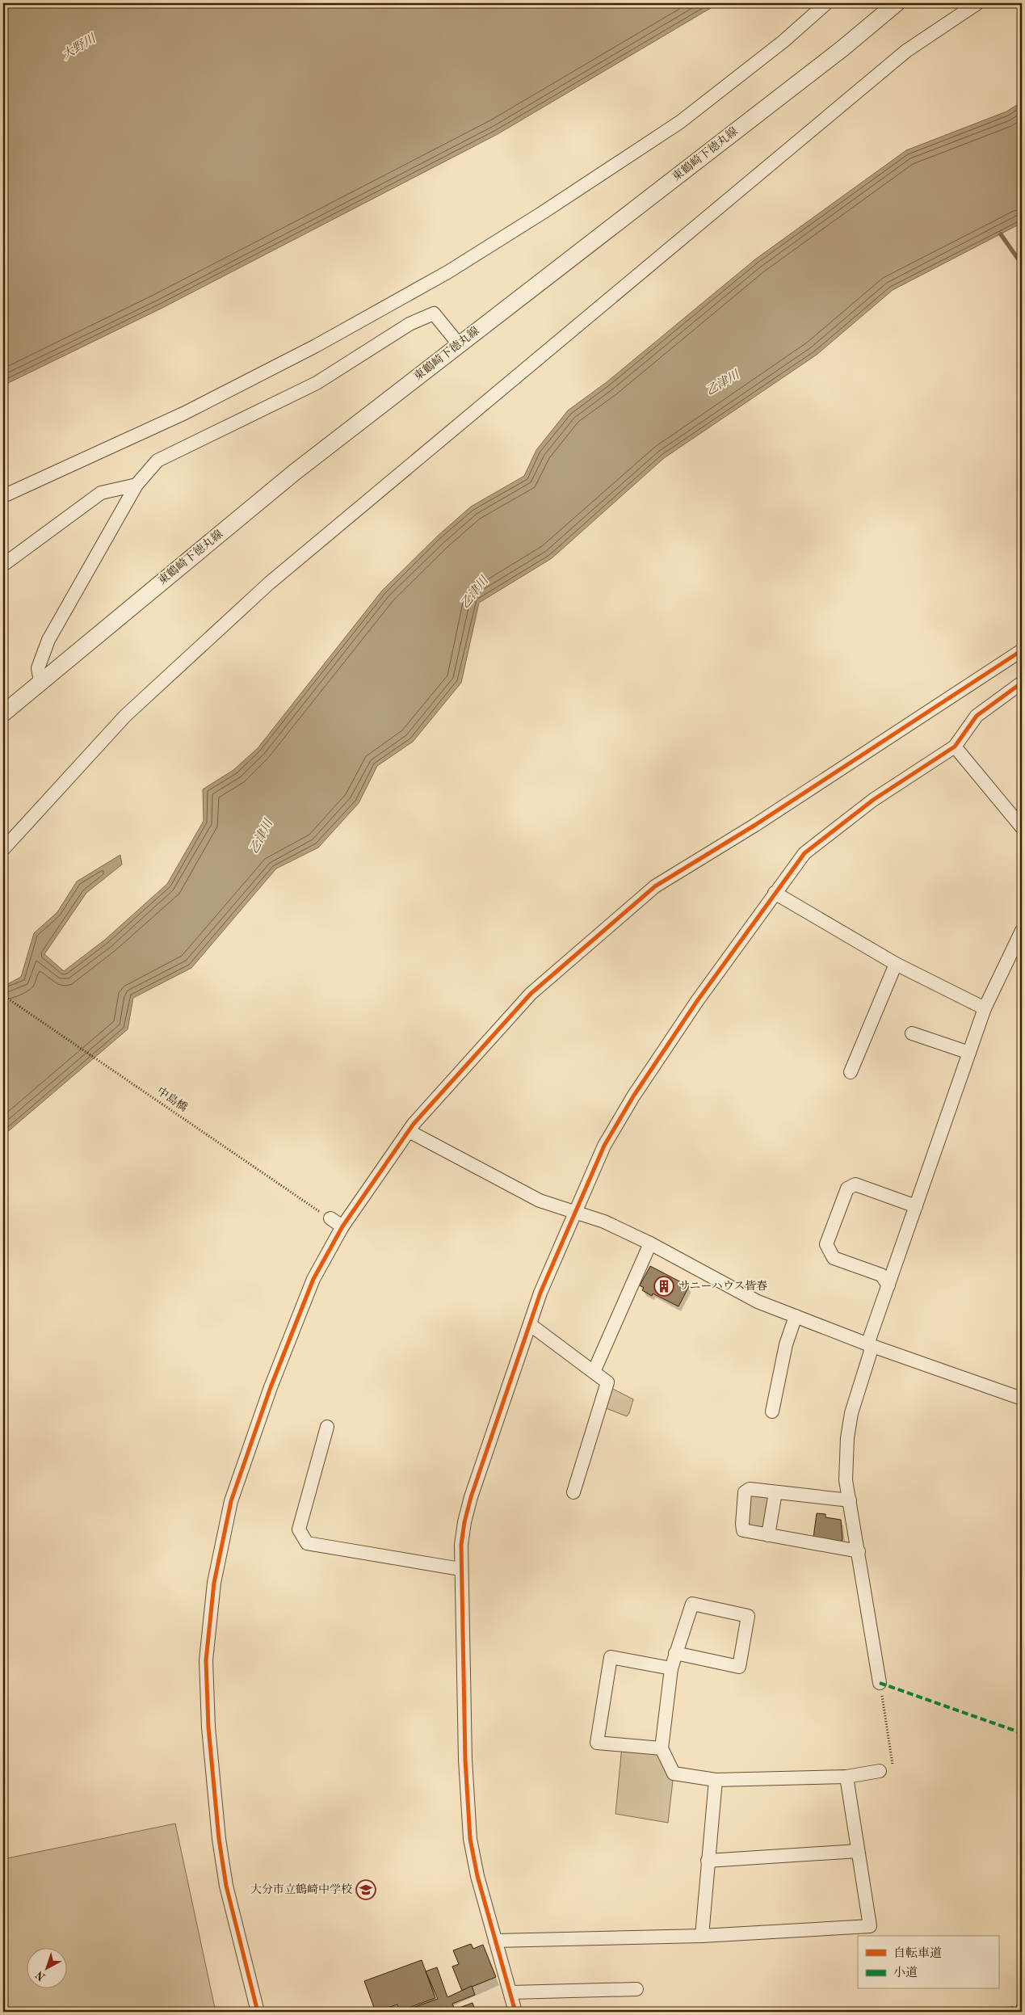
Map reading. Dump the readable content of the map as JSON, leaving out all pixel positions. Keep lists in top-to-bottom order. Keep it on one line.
{"streets":{"street":["東鶴崎下徳丸線"],"path":["中島橋"]},"water":["大野川","乙津川"],"places":{"building":["サニーハウス皆春"],"school or university":["大分市立鶴崎中学校"]},"legend":["自転車道","小道"],"north":"bottom left"}
